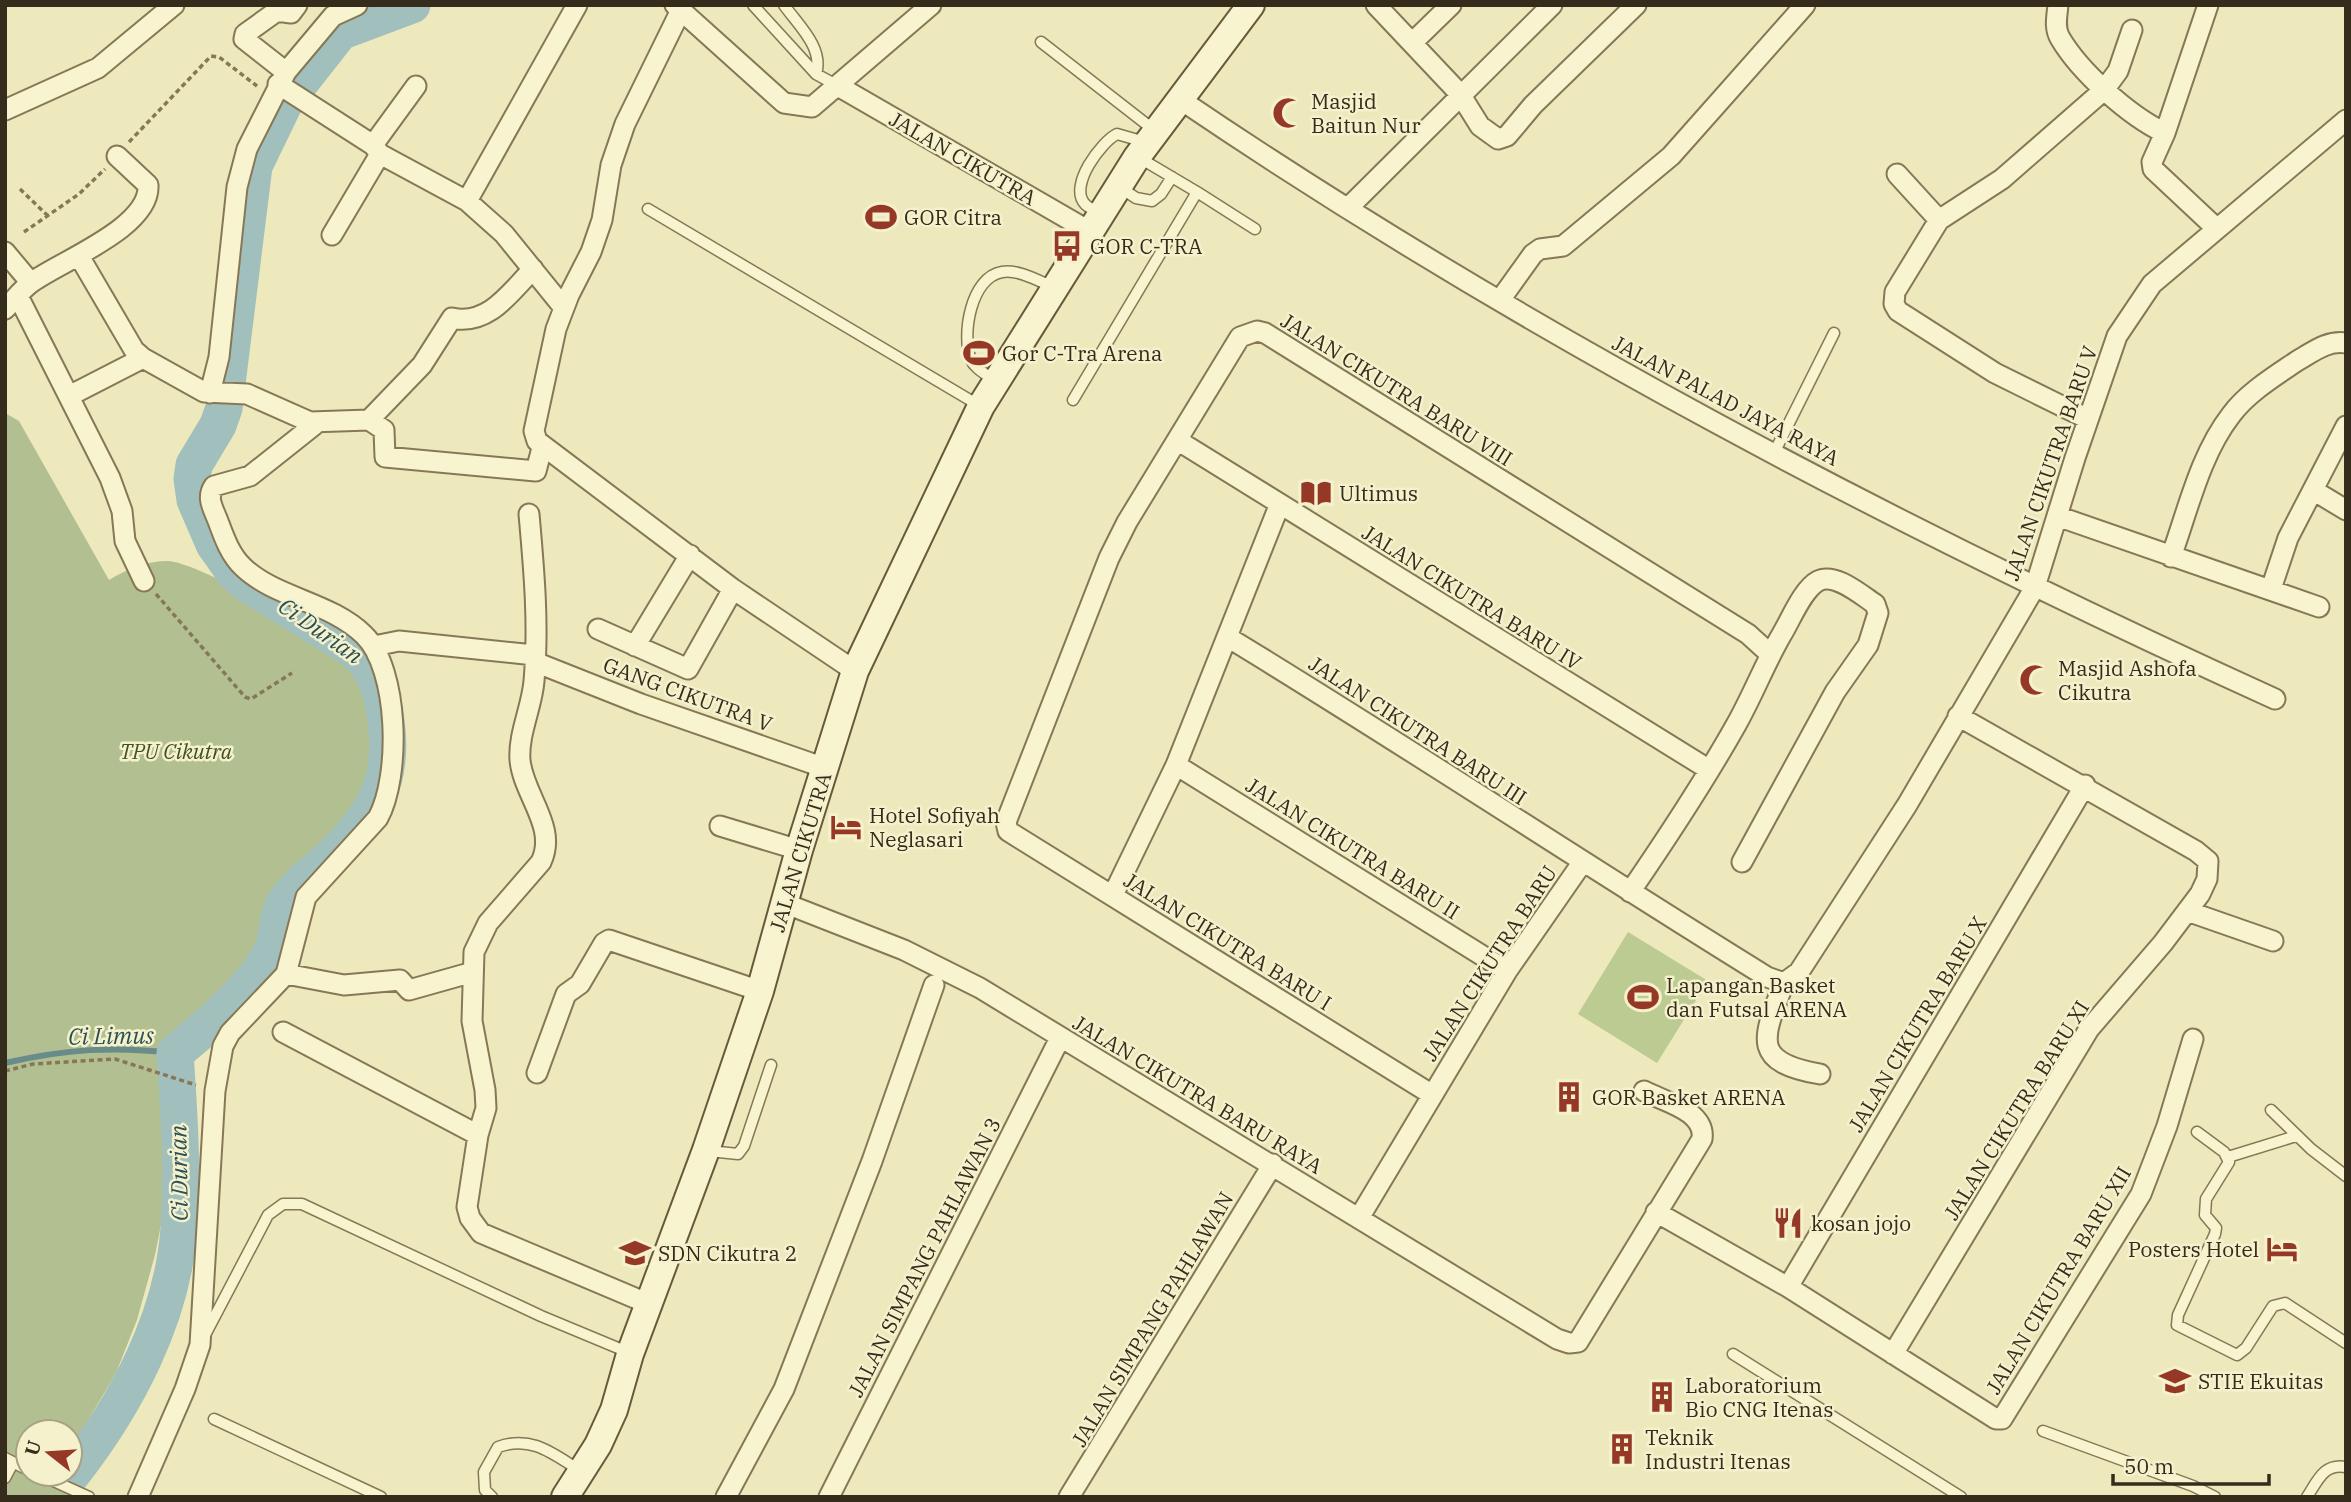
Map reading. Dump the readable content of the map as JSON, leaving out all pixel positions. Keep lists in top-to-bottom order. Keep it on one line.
{"streets":{"main road":["JALAN CIKUTRA"],"street":["JALAN CIKUTRA BARU VIII","JALAN PALAD JAYA RAYA","JALAN CIKUTRA BARU V","JALAN CIKUTRA BARU IV","GANG CIKUTRA V","JALAN CIKUTRA BARU III","JALAN CIKUTRA BARU II","JALAN CIKUTRA BARU I","JALAN CIKUTRA BARU","JALAN CIKUTRA BARU X","JALAN CIKUTRA BARU RAYA","JALAN CIKUTRA BARU XI","JALAN SIMPANG PAHLAWAN 3","JALAN CIKUTRA BARU XII","JALAN SIMPANG PAHLAWAN"]},"crossings":[["JALAN CIKUTRA","JALAN PALAD JAYA RAYA"],["JALAN CIKUTRA","GANG CIKUTRA V"],["JALAN CIKUTRA","JALAN CIKUTRA BARU RAYA"],["JALAN CIKUTRA BARU VIII","JALAN CIKUTRA BARU IV"],["JALAN CIKUTRA BARU VIII","JALAN CIKUTRA BARU I"],["JALAN PALAD JAYA RAYA","JALAN CIKUTRA BARU V"],["JALAN CIKUTRA BARU V","JALAN CIKUTRA BARU"],["JALAN CIKUTRA BARU V","JALAN CIKUTRA BARU XI"],["JALAN CIKUTRA BARU III","JALAN CIKUTRA BARU"],["JALAN CIKUTRA BARU II","JALAN CIKUTRA BARU"],["JALAN CIKUTRA BARU I","JALAN CIKUTRA BARU"],["JALAN CIKUTRA BARU","JALAN CIKUTRA BARU RAYA"],["JALAN CIKUTRA BARU X","JALAN CIKUTRA BARU XI"],["JALAN CIKUTRA BARU RAYA","JALAN SIMPANG PAHLAWAN 3"],["JALAN CIKUTRA BARU RAYA","JALAN SIMPANG PAHLAWAN"],["JALAN CIKUTRA BARU XI","JALAN CIKUTRA BARU XII"]],"water":["Ci Durian","Ci Limus"],"parks":["TPU Cikutra"],"places":{"mosque":["Masjid Baitun Nur","Masjid Ashofa Cikutra"],"sports":["GOR Citra","Gor C-Tra Arena","Lapangan Basket dan Futsal ARENA"],"bus stop":["GOR C-TRA"],"library":["Ultimus"],"hotel":["Hotel Sofiyah Neglasari","Posters Hotel"],"building":["GOR Basket ARENA","Laboratorium Bio CNG Itenas","Teknik Industri Itenas"],"restaurant":["kosan jojo"],"school or university":["SDN Cikutra 2","STIE Ekuitas"]},"scale_bar":"50 m","north":"left"}
